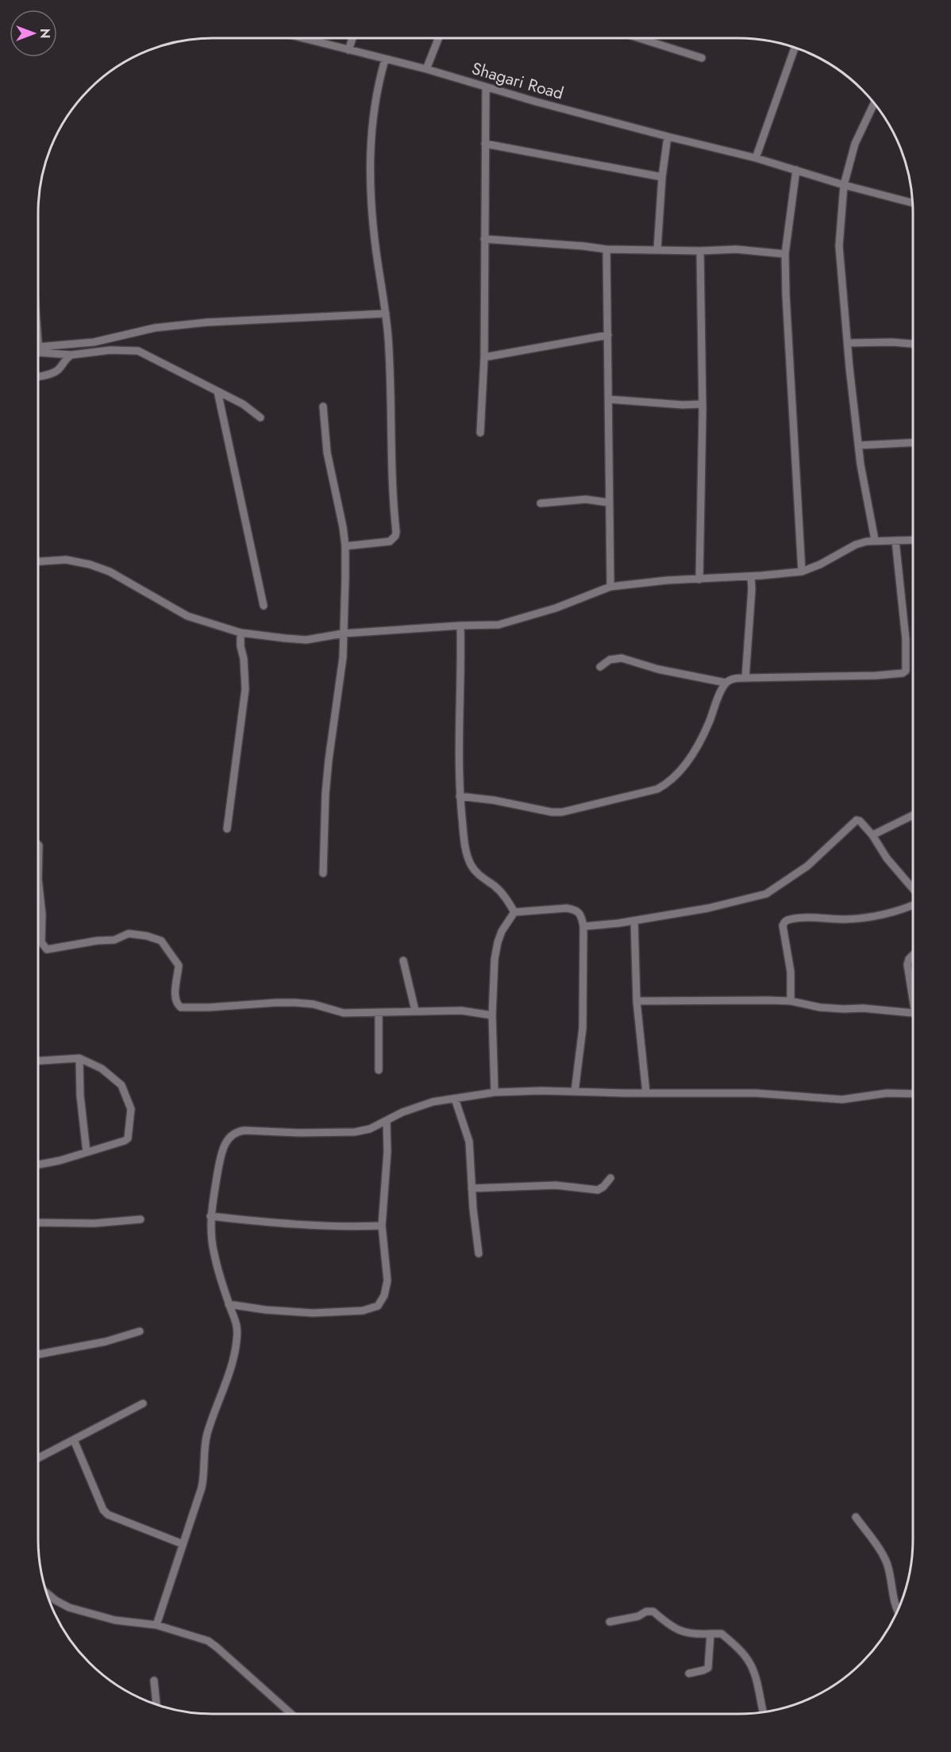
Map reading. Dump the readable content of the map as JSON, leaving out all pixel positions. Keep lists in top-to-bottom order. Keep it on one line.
{"streets":{"street":["Shagari Road"]},"north":"right"}
